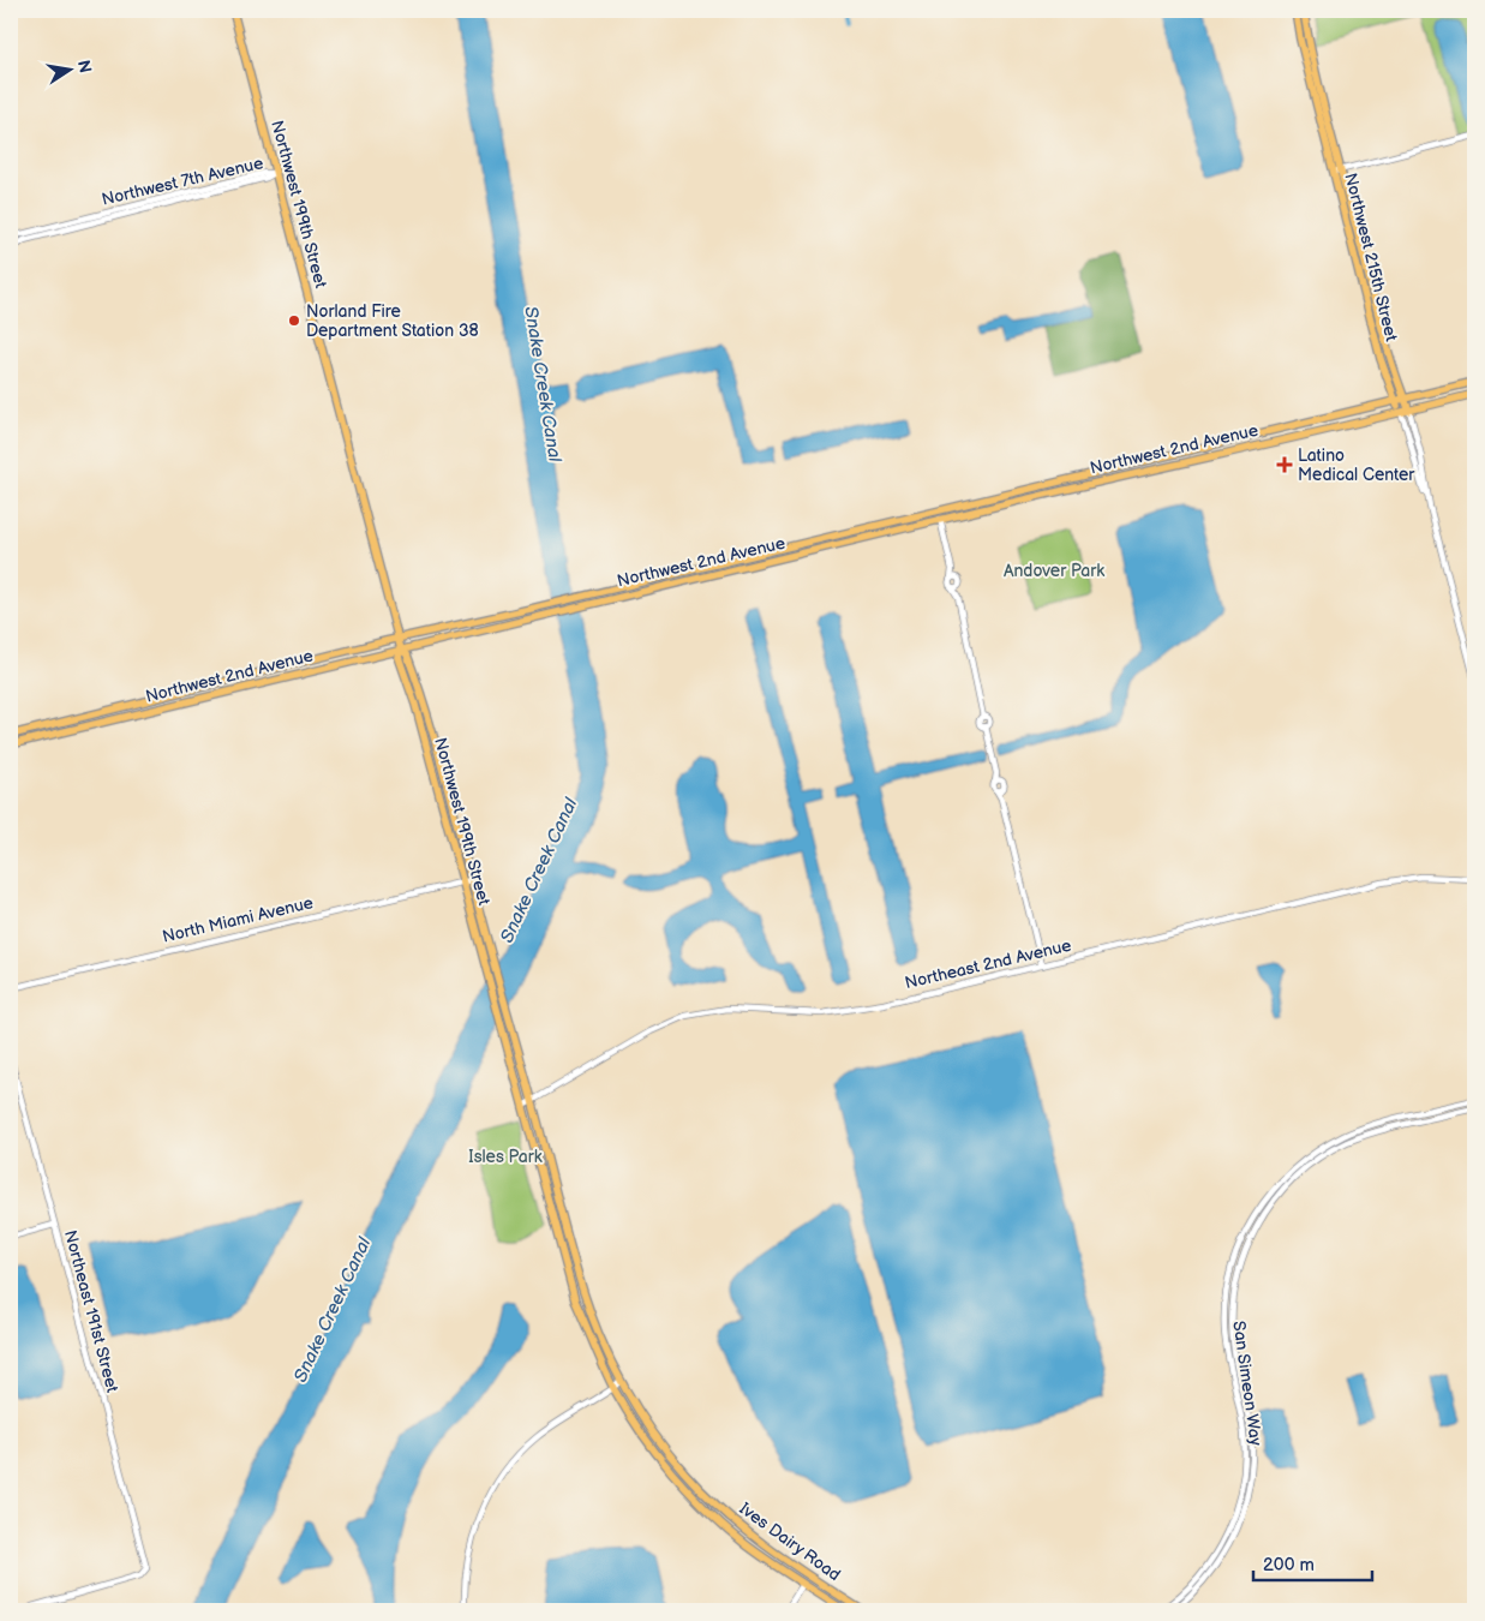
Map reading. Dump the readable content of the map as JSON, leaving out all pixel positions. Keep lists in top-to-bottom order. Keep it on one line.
{"streets":{"main road":["Northwest 199th Street","Northwest 215th Street","Northwest 2nd Avenue","Ives Dairy Road"],"street":["Northwest 7th Avenue","North Miami Avenue","Northeast 2nd Avenue","Northeast 191st Street","San Simeon Way"]},"crossings":[["Northwest 7th Avenue","Northwest 199th Street"],["Northwest 199th Street","Northwest 2nd Avenue"],["Northwest 199th Street","North Miami Avenue"],["Northwest 199th Street","Northeast 2nd Avenue"],["Northwest 199th Street","Ives Dairy Road"],["Northwest 215th Street","Northwest 2nd Avenue"]],"water":["Snake Creek Canal"],"parks":["Andover Park","Isles Park"],"places":{"other":["Norland Fire Department Station 38"],"health":["Latino Medical Center"]},"scale_bar":"200 m","north":"right"}
